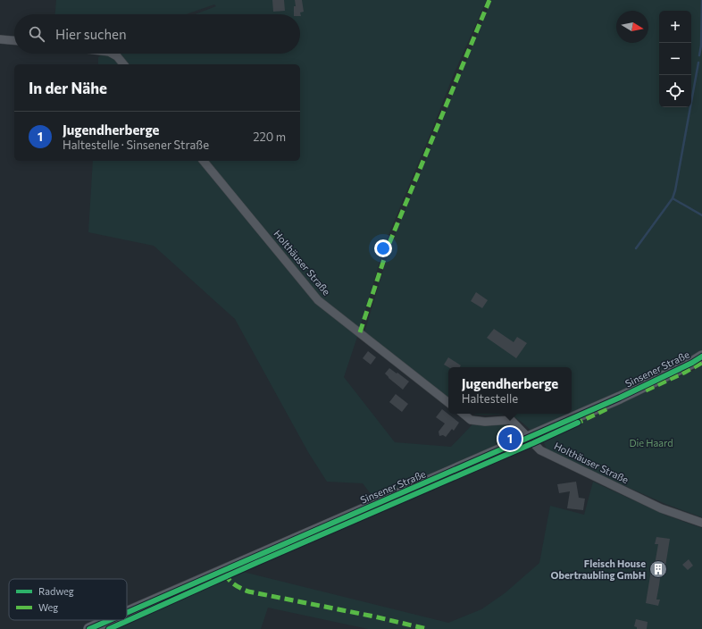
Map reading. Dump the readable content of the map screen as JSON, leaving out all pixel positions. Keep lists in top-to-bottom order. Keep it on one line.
{"streets":{"main road":["Sinsener Straße"],"street":["Holthäuser Straße"]},"crossings":[["Holthäuser Straße","Sinsener Straße"]],"parks":["Die Haard"],"places":{"building":["Fleisch House Obertraubling GmbH"]},"legend":["Radweg","Weg"],"north":"right","page":{"map_buttons":["+","−"],"search":"Hier suchen","heading":"In der Nähe","list":[{"mark":"1","name":"Jugendherberge","note":"Haltestelle · Sinsener Straße","value":"220 m"}],"popup":["Jugendherberge","Haltestelle"],"pins":"1"}}
